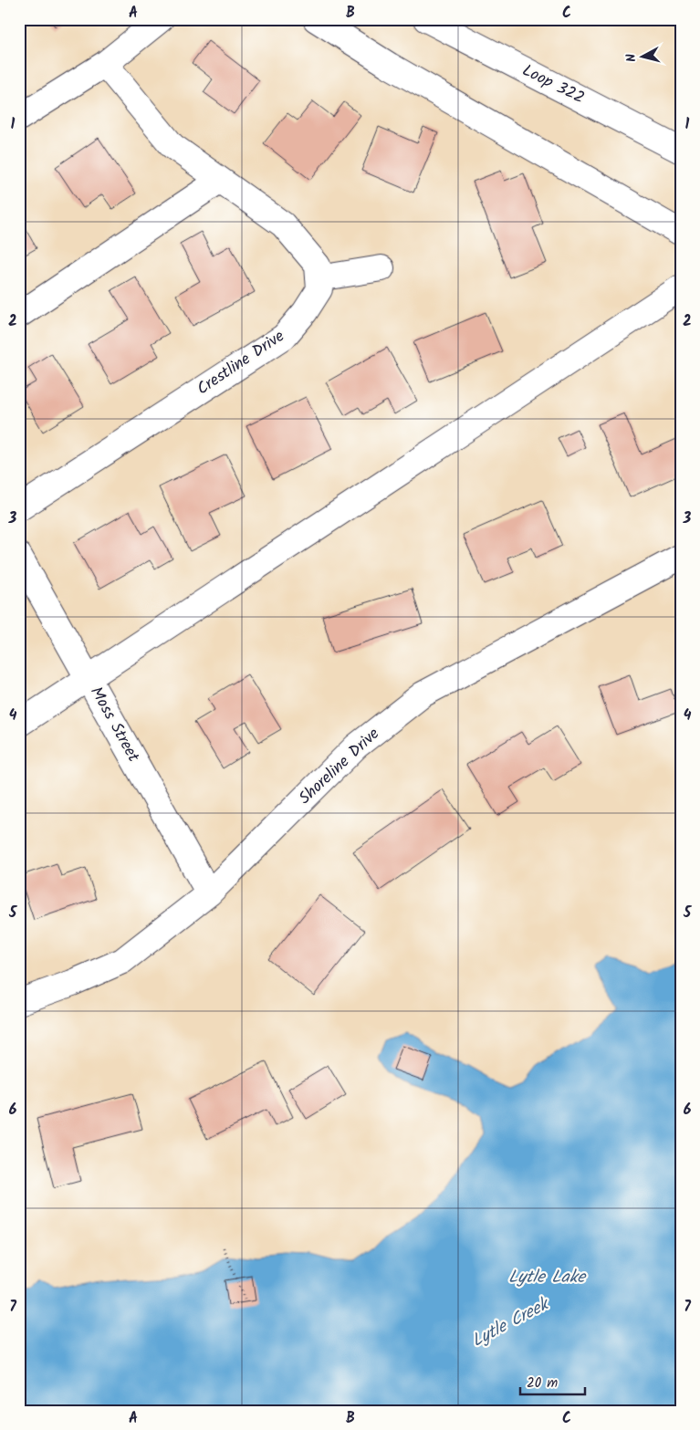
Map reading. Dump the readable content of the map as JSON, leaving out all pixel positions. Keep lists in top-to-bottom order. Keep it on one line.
{"streets":{"street":["Loop 322","Crestline Drive","Moss Street","Shoreline Drive"]},"crossings":[["Moss Street","Shoreline Drive"]],"water":["Lytle Lake","Lytle Creek"],"scale_bar":"20 m","north":"left","grid":{"columns":["A","B","C"],"rows":["1","2","3","4","5","6","7"]}}
